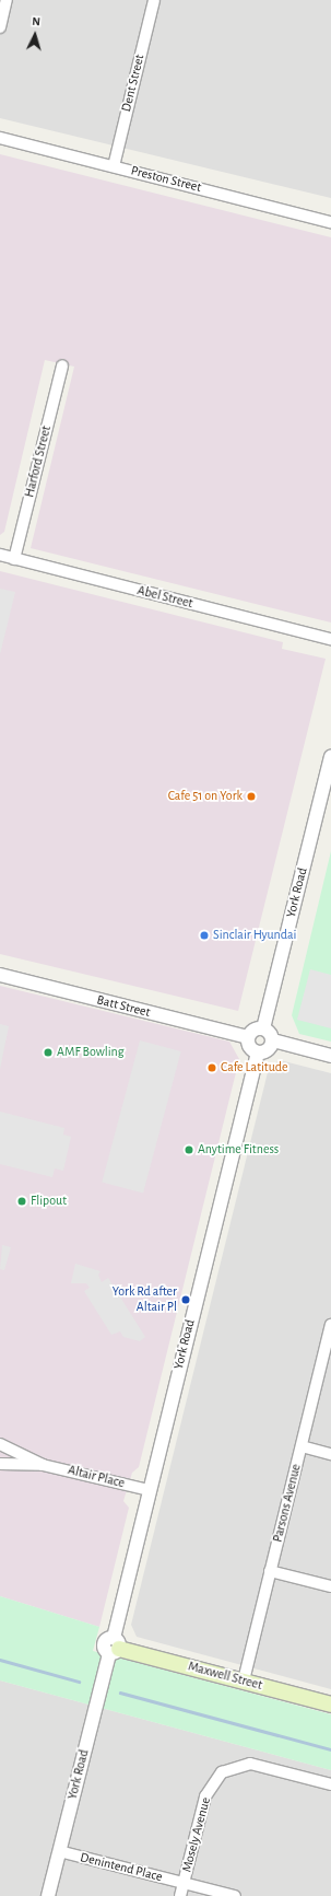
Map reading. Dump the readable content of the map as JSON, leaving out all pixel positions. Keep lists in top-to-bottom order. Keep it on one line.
{"streets":{"main road":["Maxwell Street"],"street":["Dent Street","Preston Street","Harford Street","Abel Street","York Road","Batt Street","Altair Place","Parsons Avenue","Mosely Avenue","Denintend Place"]},"crossings":[["Dent Street","Preston Street"],["Harford Street","Abel Street"],["York Road","Batt Street"],["York Road","Altair Place"],["York Road","Maxwell Street"],["York Road","Denintend Place"],["Parsons Avenue","Maxwell Street"],["Mosely Avenue","Denintend Place"]],"places":["Cafe 51 on York","Sinclair Hyundai","AMF Bowling","Cafe Latitude","Anytime Fitness","Flipout","York Rd after Altair Pl"],"north":"top"}
